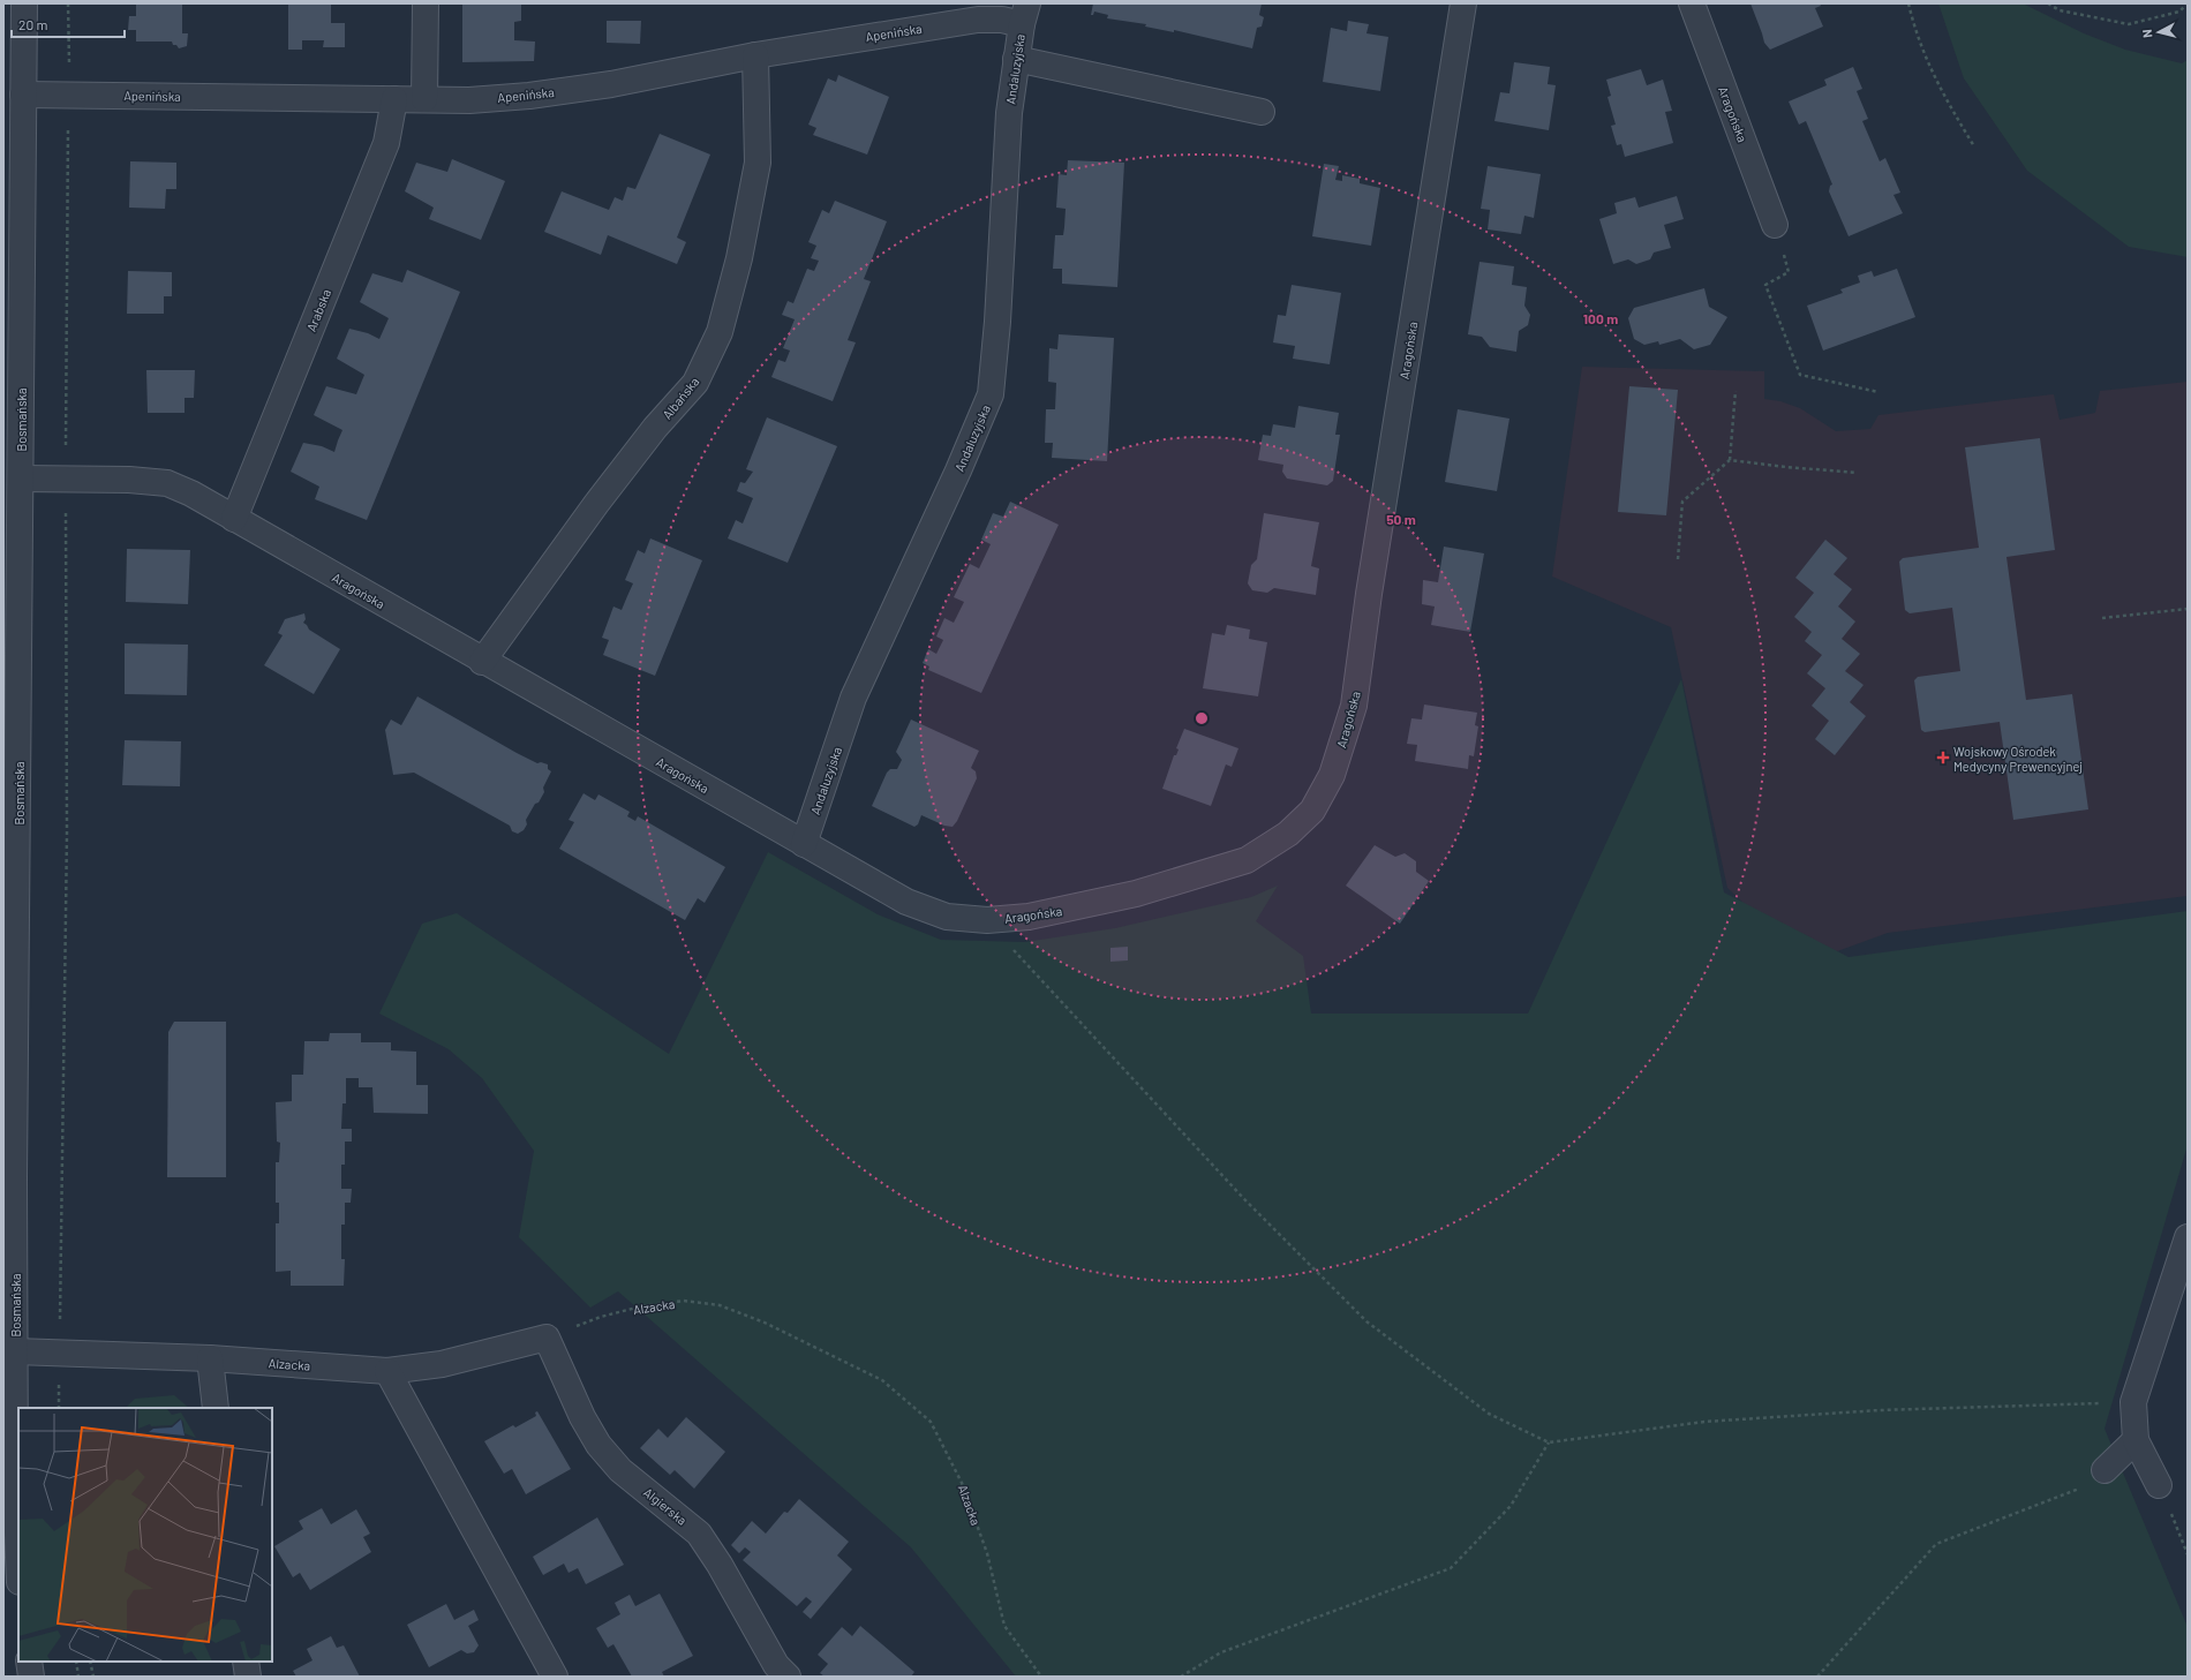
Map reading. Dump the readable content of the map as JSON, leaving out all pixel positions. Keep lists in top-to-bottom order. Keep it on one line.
{"streets":{"street":["Apenińska","Andaluzyjska","Aragońska","Arabska","Albańska","Bosmańska","Alzacka","Algierska"]},"crossings":[["Apenińska","Andaluzyjska"],["Apenińska","Arabska"],["Apenińska","Albańska"],["Apenińska","Bosmańska"],["Andaluzyjska","Aragońska"],["Aragońska","Arabska"],["Aragońska","Albańska"],["Aragońska","Bosmańska"],["Bosmańska","Alzacka"],["Alzacka","Algierska"]],"places":{"health":["Wojskowy Ośrodek Medycyny Prewencyjnej"]},"scale_bar":"20 m","north":"left","rings":["100 m","50 m"]}
